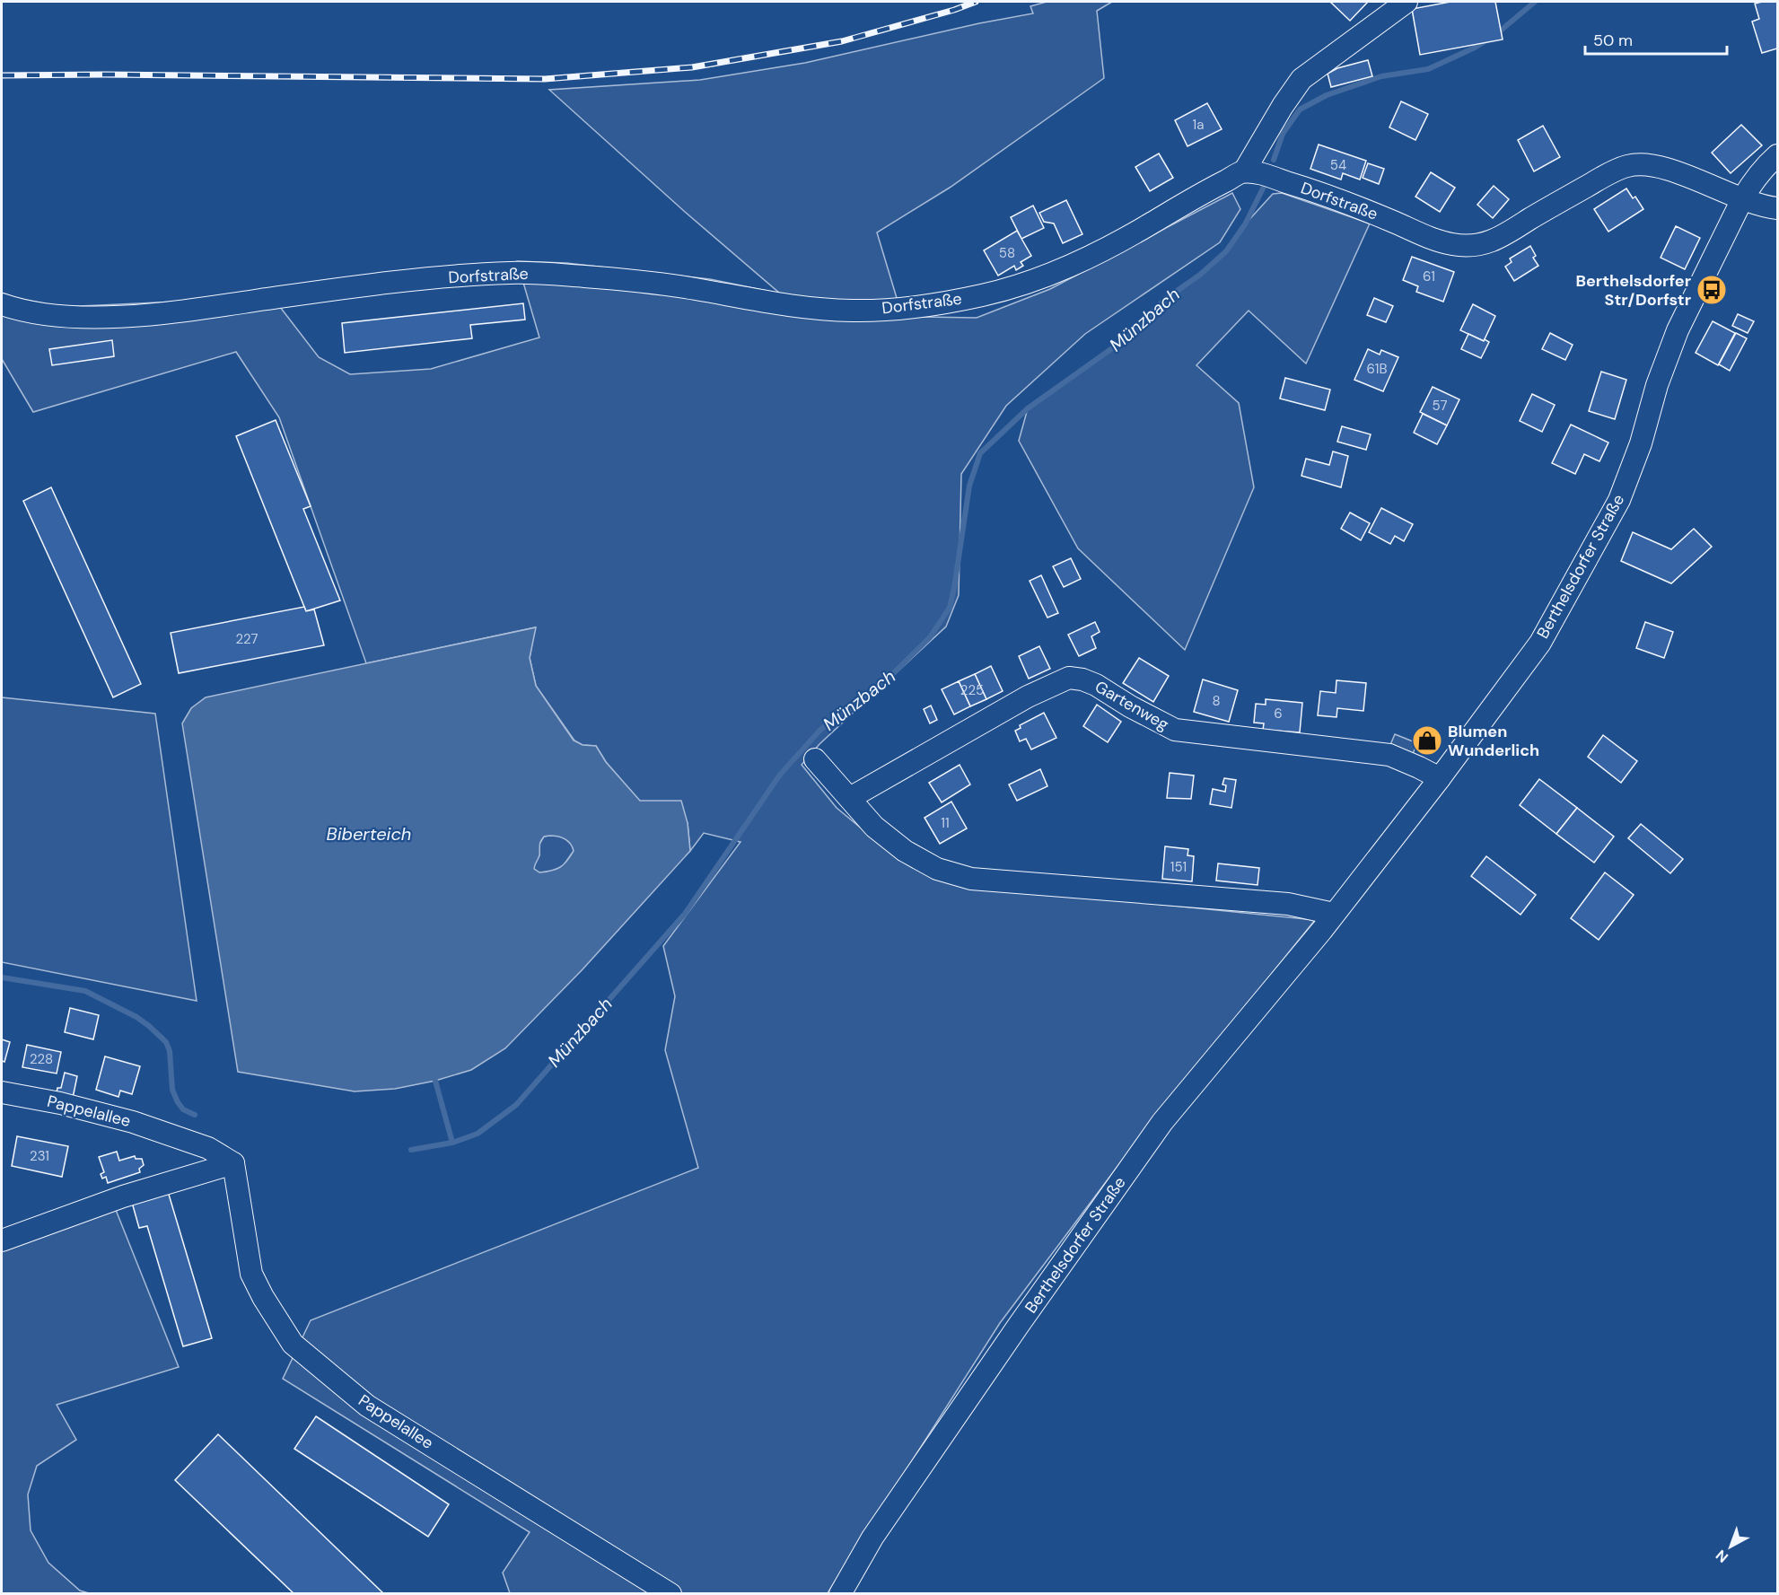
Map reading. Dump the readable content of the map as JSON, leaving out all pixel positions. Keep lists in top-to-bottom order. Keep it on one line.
{"streets":{"street":["Dorfstraße","Berthelsdorfer Straße","Gartenweg","Pappelallee"]},"crossings":[["Dorfstraße","Berthelsdorfer Straße"],["Berthelsdorfer Straße","Gartenweg"]],"water":["Münzbach","Biberteich"],"places":{"bus stop":["Berthelsdorfer Str/Dorfstr"],"shop":["Blumen Wunderlich"]},"house_numbers":["1a","54","58","61","61B","57","227","225","8","6","11","151","228","231"],"scale_bar":"50 m","north":"bottom left"}
